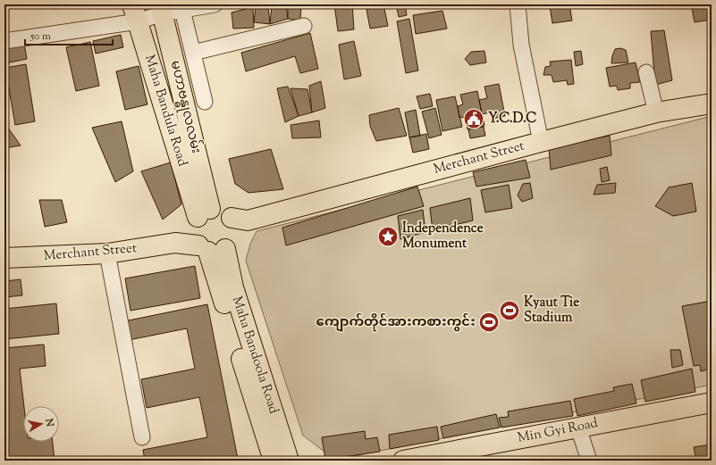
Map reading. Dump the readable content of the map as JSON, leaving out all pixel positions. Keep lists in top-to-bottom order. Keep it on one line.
{"streets":{"main road":["မဟာဗန္ဓုလလမ်း","Maha Bandula Road","Merchant Street","Maha Bandoola Road","Min Gyi Road"]},"crossings":[["မဟာဗန္ဓုလလမ်း","Maha Bandula Road"],["မဟာဗန္ဓုလလမ်း","Merchant Street"],["မဟာဗန္ဓုလလမ်း","Maha Bandoola Road"],["Maha Bandula Road","Merchant Street"],["Maha Bandula Road","Maha Bandoola Road"],["Merchant Street","Maha Bandoola Road"]],"places":{"public building":["Y.C.D.C"],"place":["Independence Monument"],"sports":["Kyaut Tie Stadium","ကျောက်တိုင်အားကစားကွင်း"]},"scale_bar":"50 m","north":"right"}
